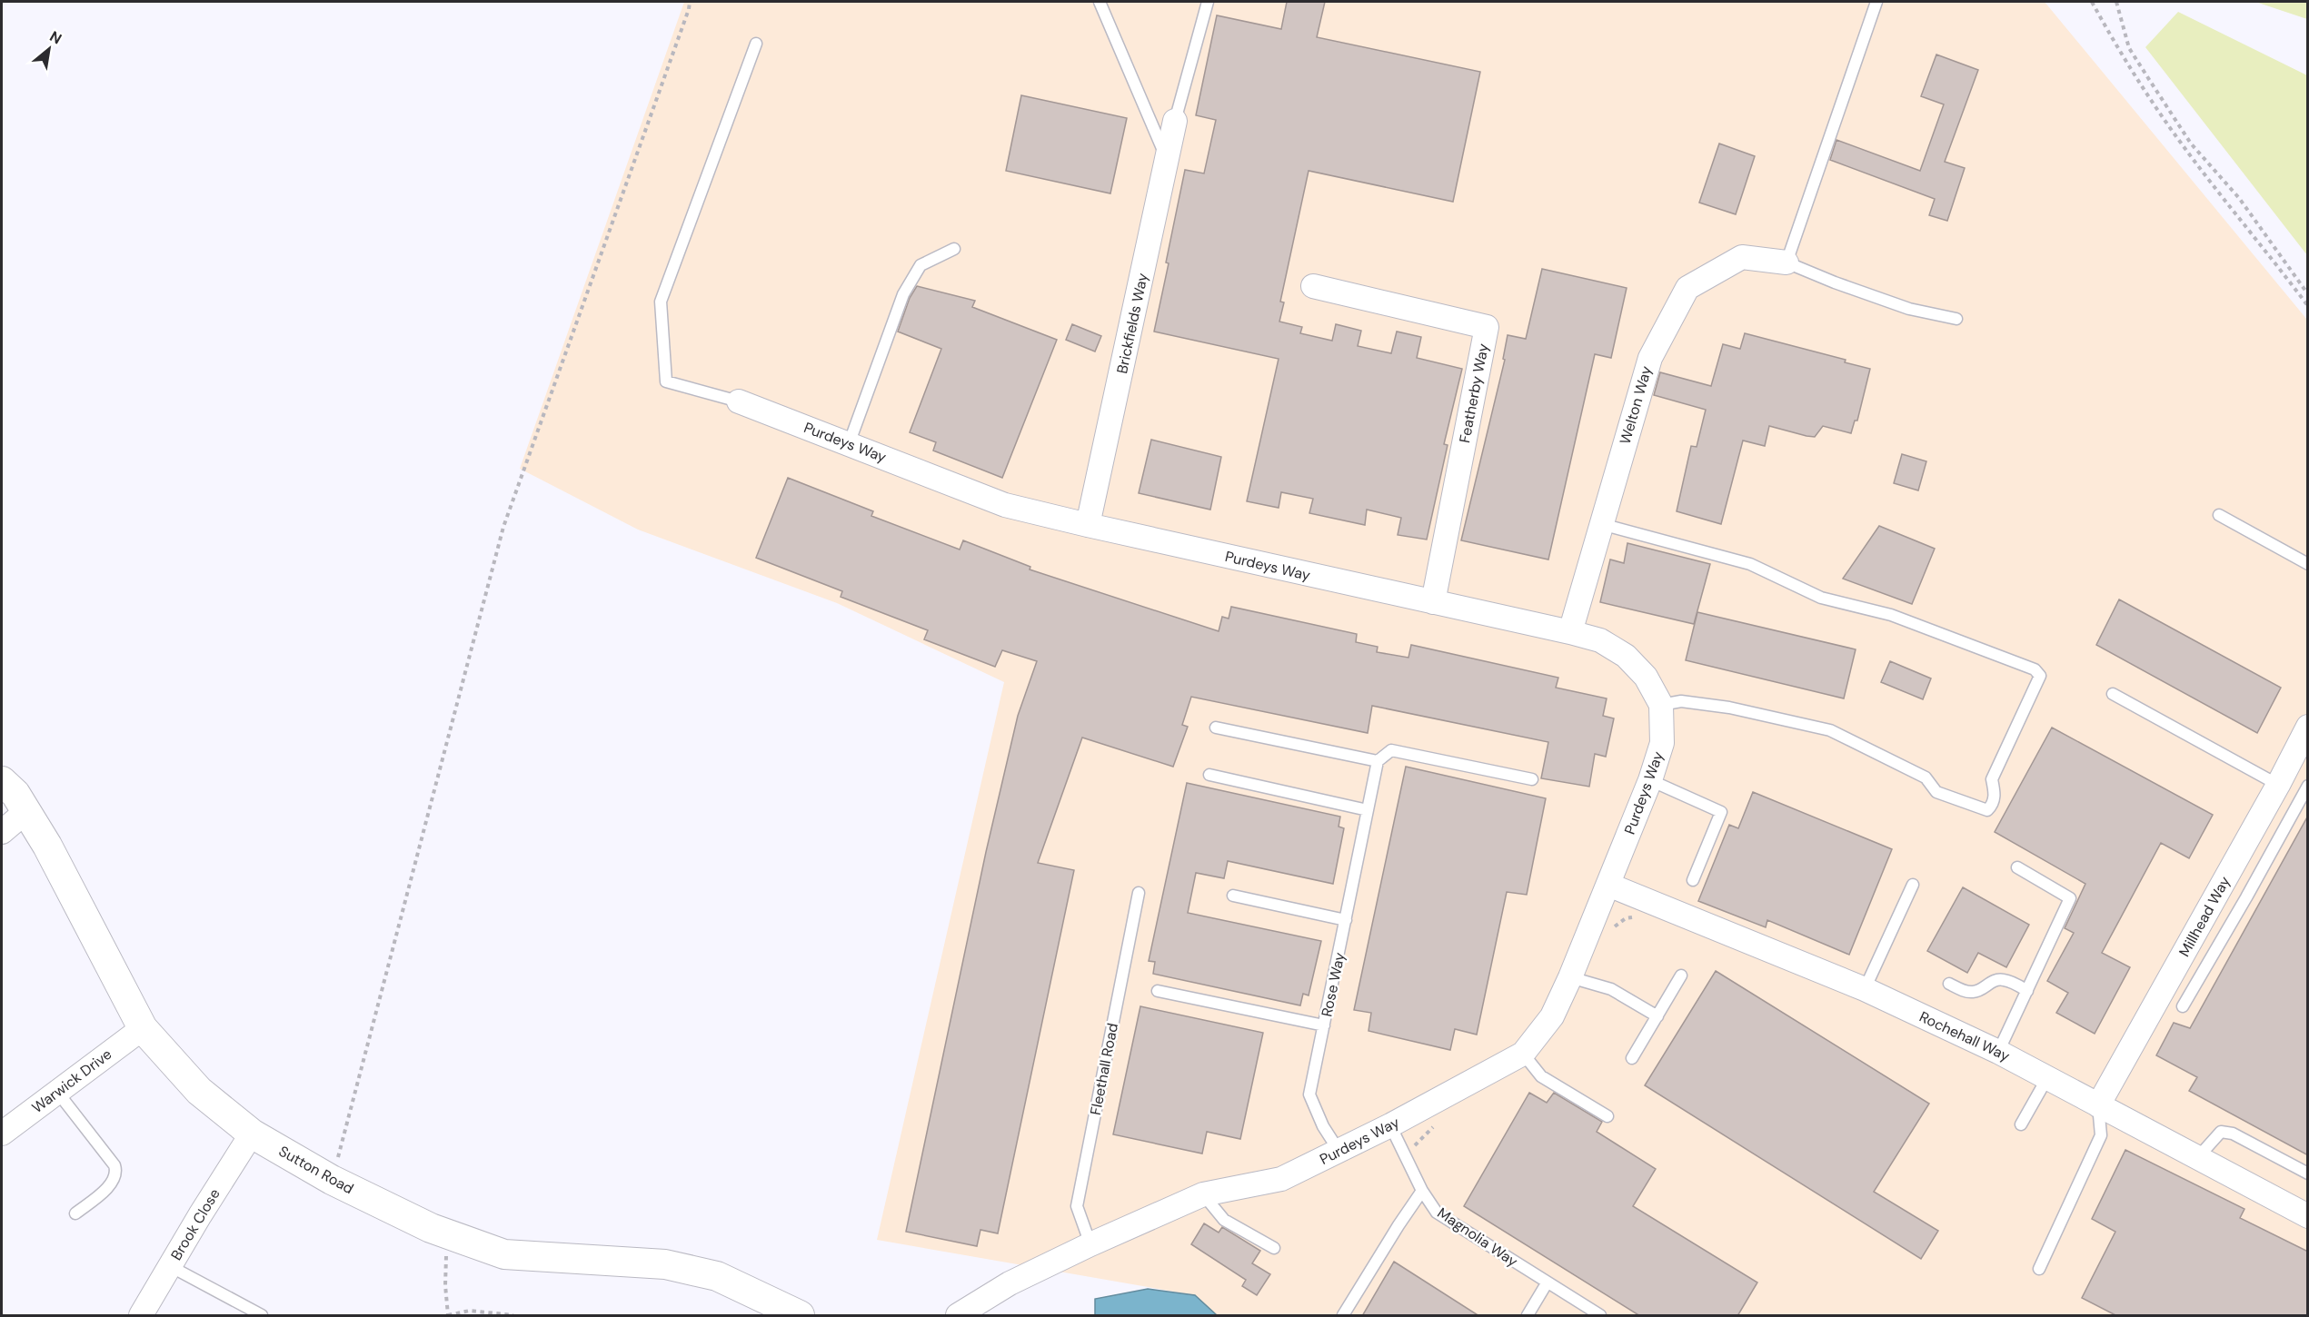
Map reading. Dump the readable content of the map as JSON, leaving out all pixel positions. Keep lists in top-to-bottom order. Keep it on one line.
{"streets":{"street":["Brickfields Way","Featherby Way","Welton Way","Purdeys Way","Millhead Way","Rochehall Way","Warwick Drive","Sutton Road","Brook Close"],"lane":["Rose Way","Fleethall Road","Magnolia Way"]},"crossings":[["Brickfields Way","Purdeys Way"],["Featherby Way","Purdeys Way"],["Welton Way","Purdeys Way"],["Purdeys Way","Rose Way"],["Purdeys Way","Rochehall Way"],["Purdeys Way","Fleethall Road"],["Purdeys Way","Magnolia Way"],["Millhead Way","Rochehall Way"],["Warwick Drive","Sutton Road"],["Sutton Road","Brook Close"]],"north":"top right"}
